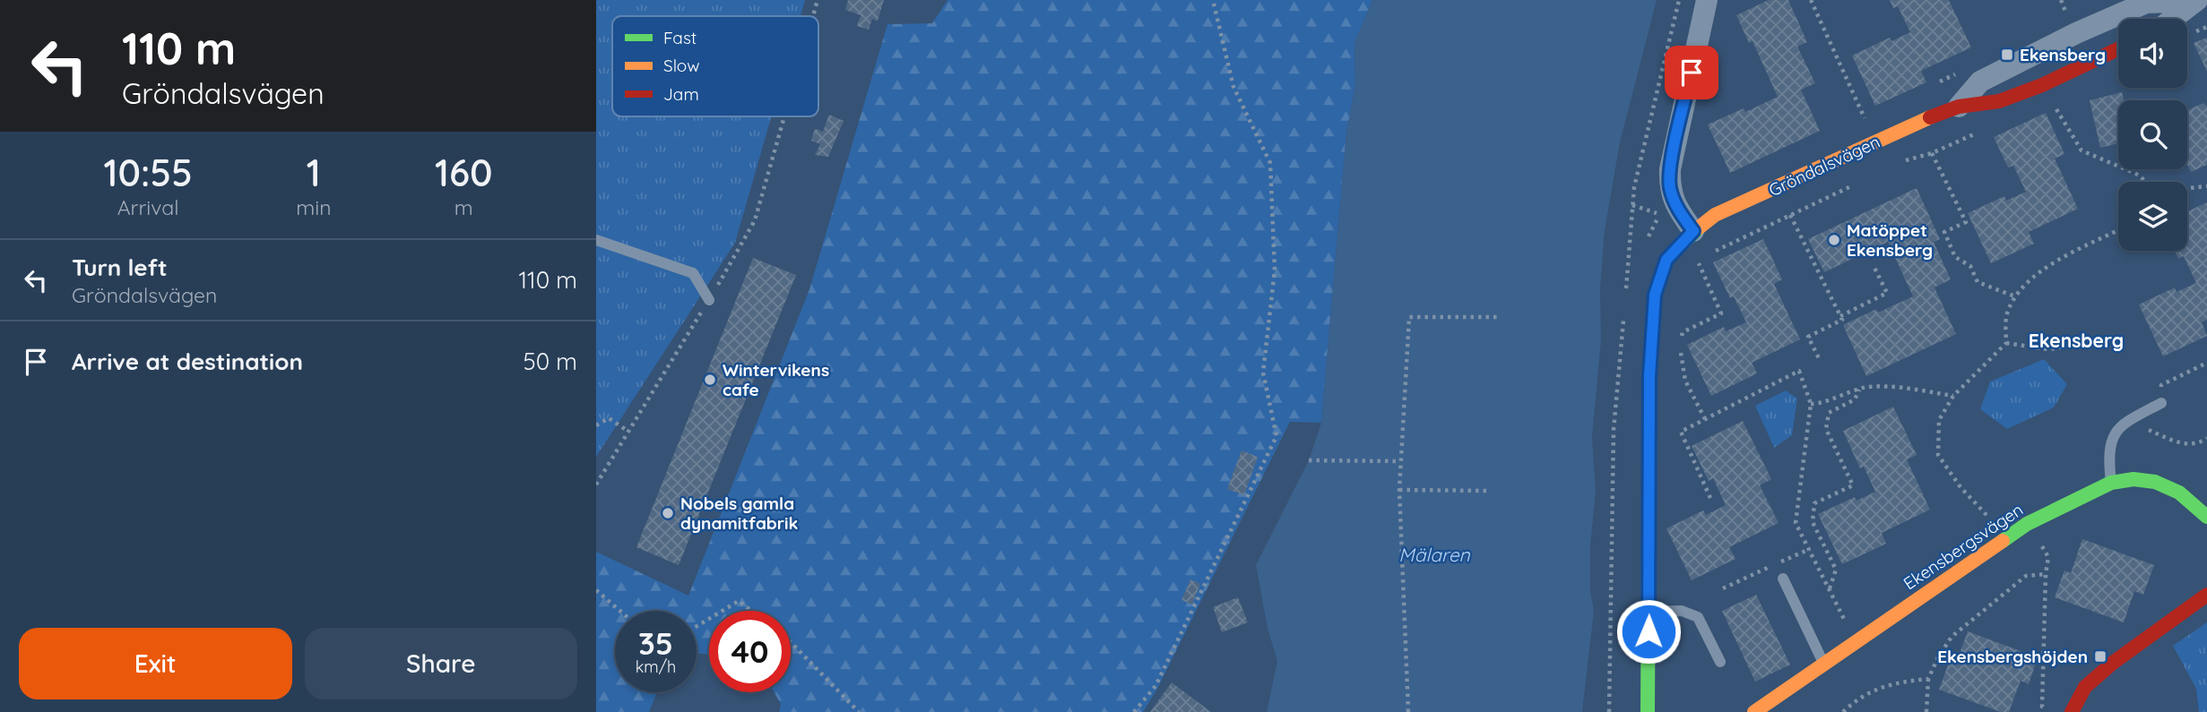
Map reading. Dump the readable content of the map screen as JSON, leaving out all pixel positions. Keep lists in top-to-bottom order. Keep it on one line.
{"streets":{"street":["Gröndalsvägen","Ekensbergsvägen"]},"districts":["Ekensberg"],"water":["Mälaren"],"places":{"transit":["Ekensberg","Ekensbergshöjden"],"other":["Matöppet Ekensberg","Wintervikens cafe","Nobels gamla dynamitfabrik"]},"legend":["Fast","Slow","Jam"],"page":{"turn":["110 m","Gröndalsvägen"],"eta":["10:55","Arrival","1","min","160","m"],"list":[{"name":"Turn left","note":"Gröndalsvägen","value":"110 m"},{"name":"Arrive at destination","value":"50 m"}],"speed":"35 km/h","limit":"40","buttons":["Exit","Share"]}}
